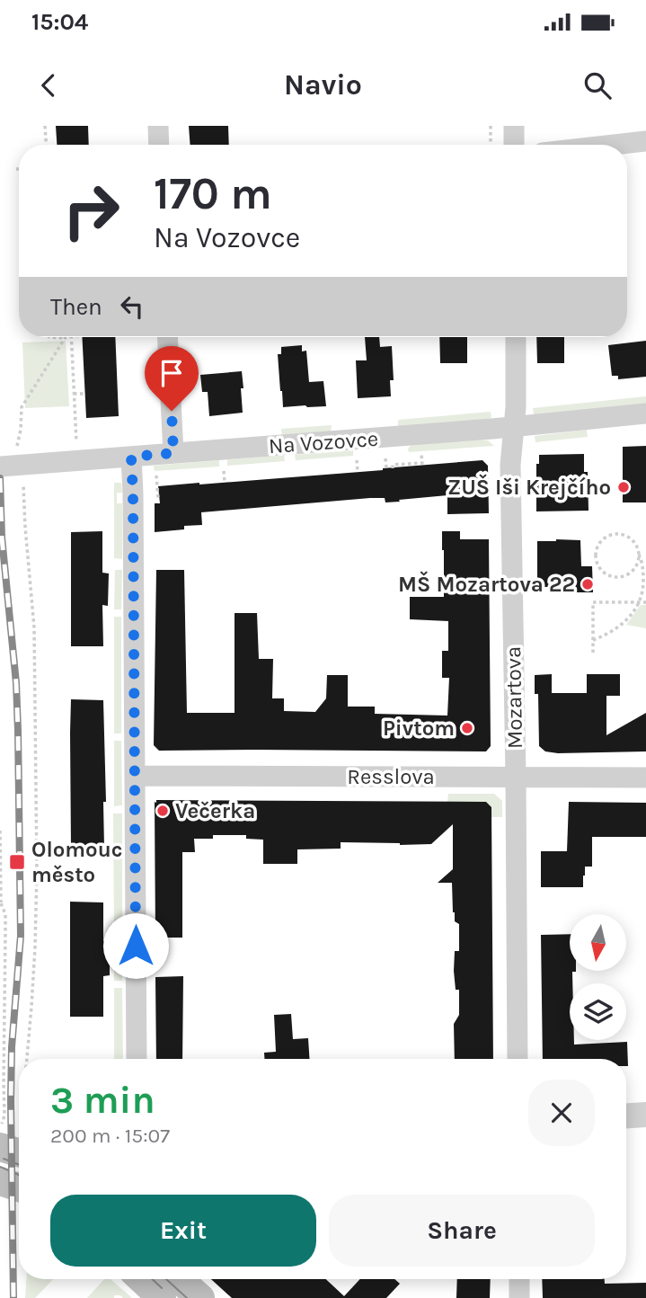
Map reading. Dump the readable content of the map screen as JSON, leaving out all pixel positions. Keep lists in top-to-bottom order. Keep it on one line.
{"streets":{"street":["Na Vozovce","Mozartova","Resslova"]},"crossings":[["Na Vozovce","Mozartova"],["Mozartova","Resslova"]],"places":{"other":["ZUŠ Iši Krejčího","MŠ Mozartova 22","Pivtom","Večerka"],"transit":["Olomouc město"]},"north":"bottom","page":{"status":"15:04","header":"Navio","turn":["170 m","Na Vozovce"],"then":"Then","heading":["3 min","200 m · 15:07"],"buttons":["Exit","Share"]}}
